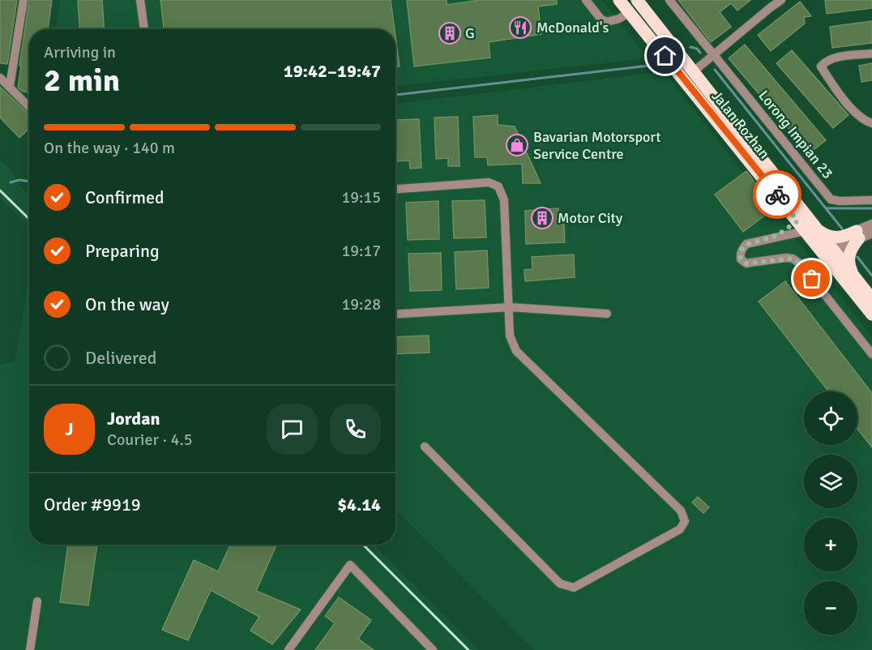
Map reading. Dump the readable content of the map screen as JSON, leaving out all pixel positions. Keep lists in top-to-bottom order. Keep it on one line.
{"streets":{"main road":["Jalan Rozhan"],"street":["Lorong Impian 23"]},"places":{"restaurant":["McDonald's"],"building":["G","Motor City"],"shop":["Bavarian Motorsport Service Centre"]},"page":{"heading":["2 min","Arriving in","19:42–19:47"],"panel":["Jordan","Courier · 4.5","Order #9919","$4.14"],"bar":"On the way · 140 m","list":[["Confirmed","19:15"],["Preparing","19:17"],["On the way","19:28"],"Delivered"],"map_buttons":["+","−"],"round":"J"}}
